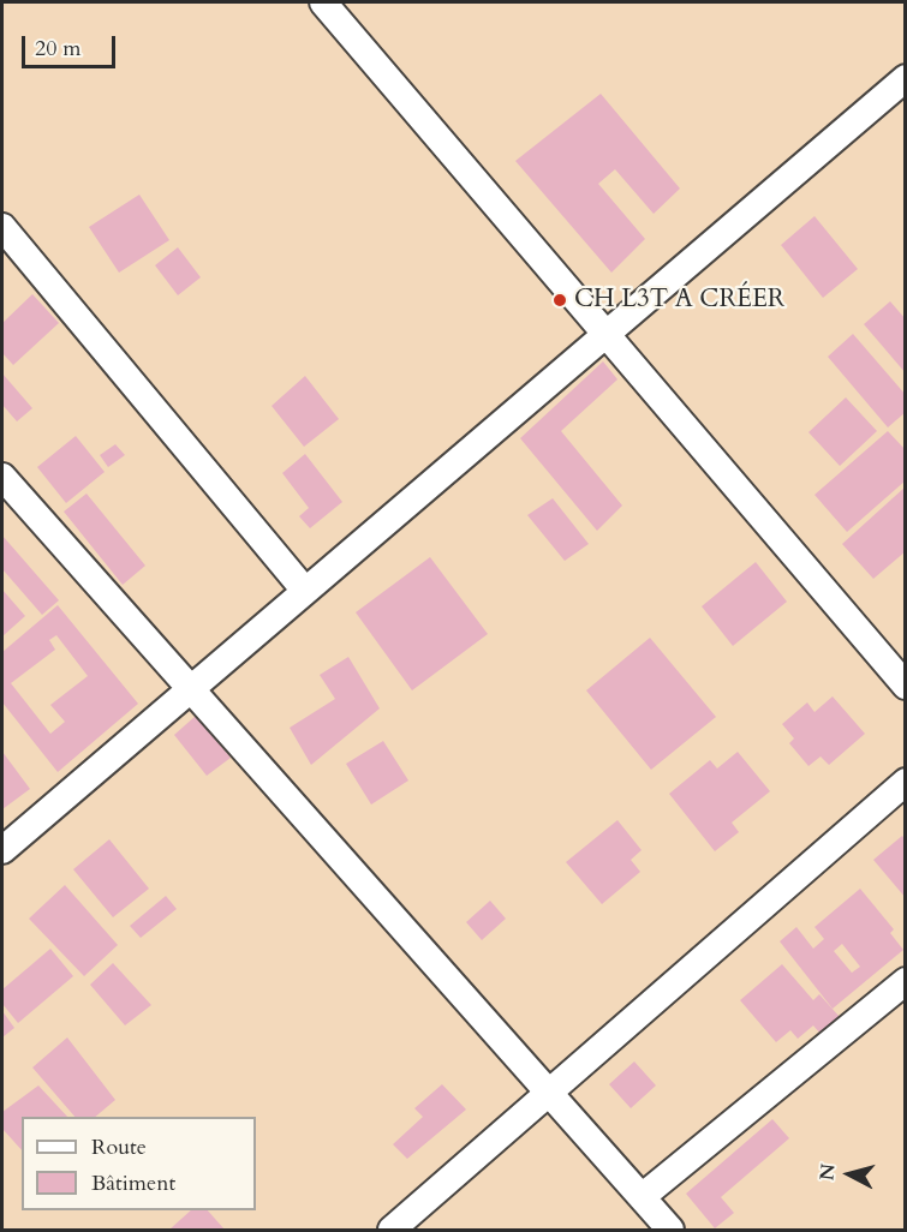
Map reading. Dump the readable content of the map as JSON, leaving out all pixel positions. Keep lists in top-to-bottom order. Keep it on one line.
{"places":["CH L3T A CRÉER"],"legend":["Route","Bâtiment"],"scale_bar":"20 m","north":"left"}
